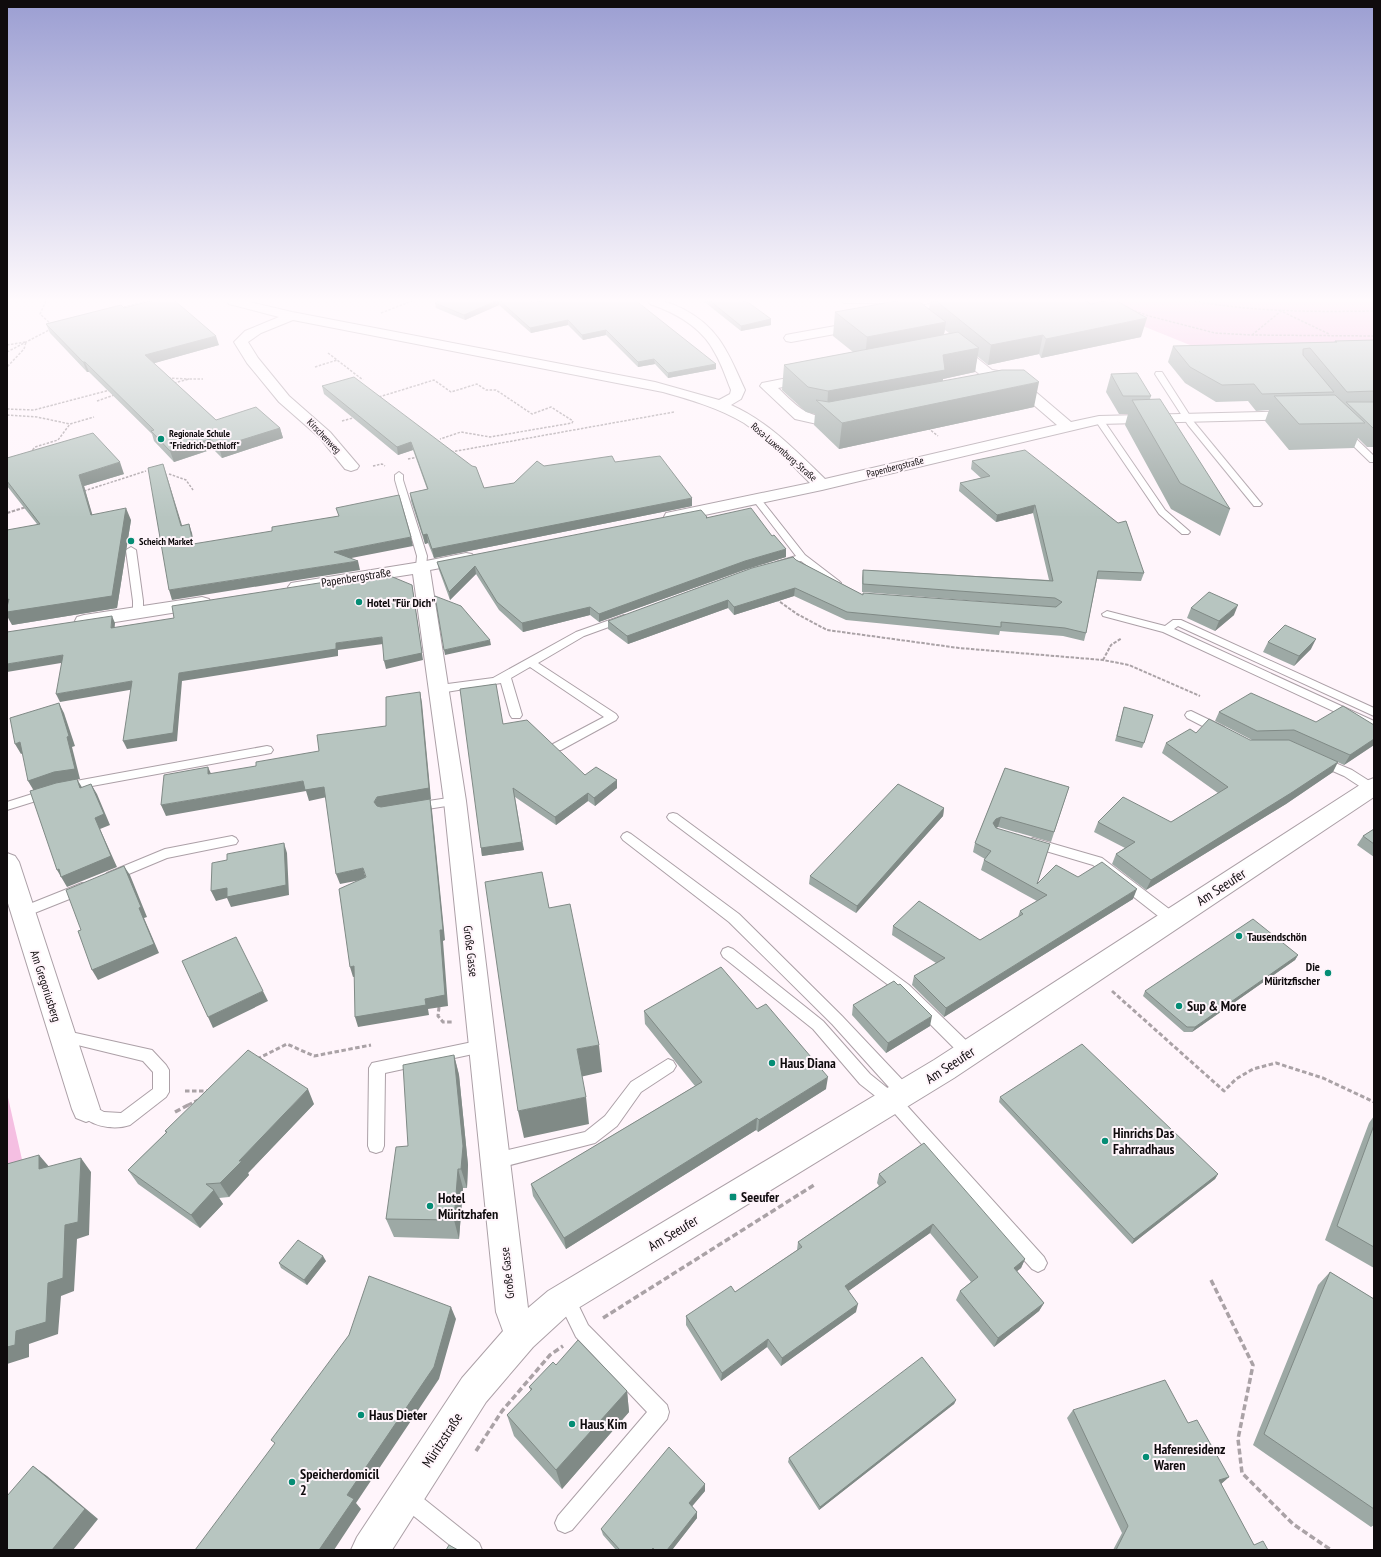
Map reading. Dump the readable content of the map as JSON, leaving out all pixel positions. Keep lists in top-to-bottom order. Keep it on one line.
{"streets":{"street":["Kirschenweg","Rosa-Luxemburg-Straße","Papenbergstraße","Am Seeufer","Große Gasse","Am Gregoriusberg","Müritzstraße"]},"crossings":[["Rosa-Luxemburg-Straße","Papenbergstraße"],["Papenbergstraße","Große Gasse"],["Am Seeufer","Große Gasse"],["Am Seeufer","Müritzstraße"],["Große Gasse","Müritzstraße"]],"places":{"other":["Regionale Schule \"Friedrich-Dethloff\"","Scheich Market","Hotel \"Für Dich\"","Tausendschön","Die Müritzfischer","Sup & More","Haus Diana","Hinrichs Das Fahrradhaus","Hotel Müritzhafen","Haus Dieter","Haus Kim","Hafenresidenz Waren","Speicherdomicil 2"],"transit":["Seeufer"]}}
